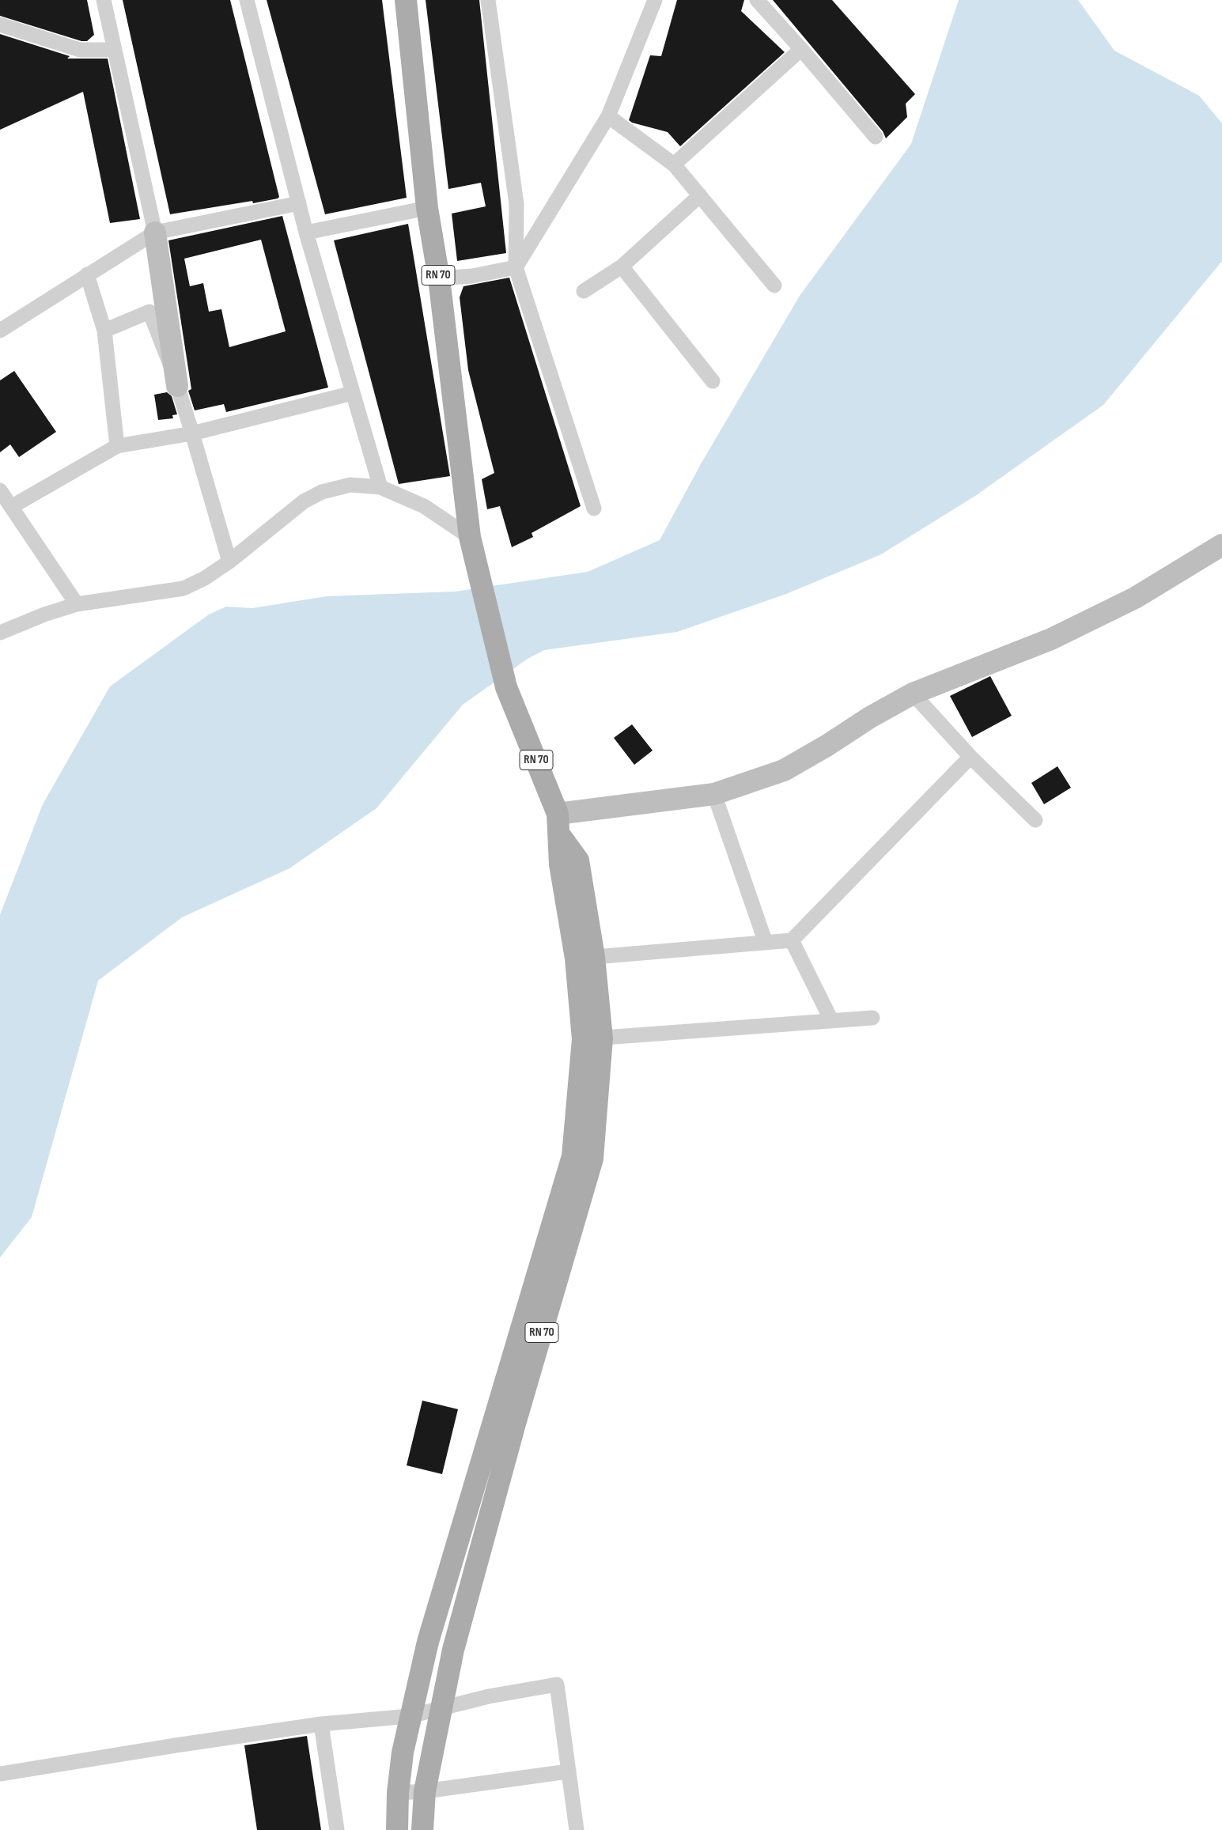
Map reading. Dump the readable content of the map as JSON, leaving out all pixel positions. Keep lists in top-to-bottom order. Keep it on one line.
{"streets":{"main road":["RN 70"]}}
